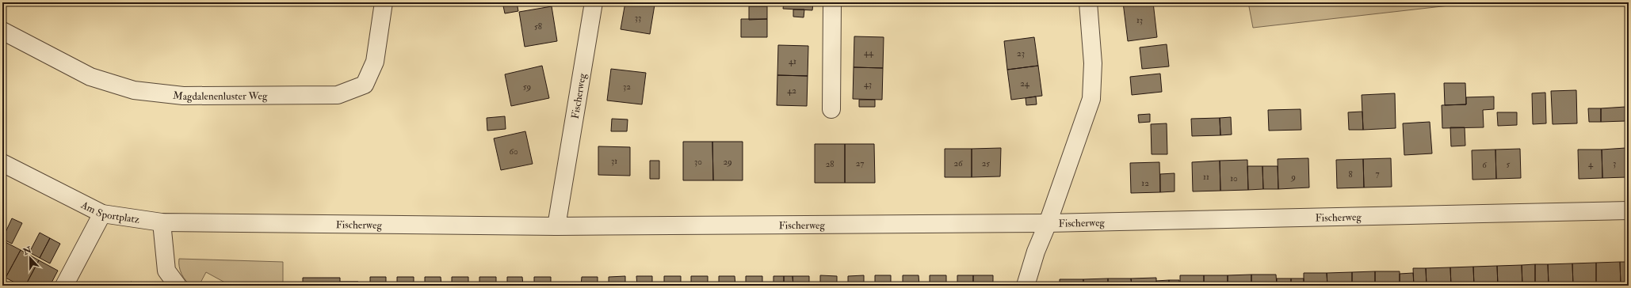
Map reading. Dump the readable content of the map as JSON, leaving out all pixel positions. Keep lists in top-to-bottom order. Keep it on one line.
{"streets":{"street":["Magdalenenluster Weg","Fischerweg","Am Sportplatz"]},"crossings":[["Fischerweg","Am Sportplatz"]],"house_numbers":["33","13","58","44","23","41","24","43","59","32","42","60","31","30","29","27","26","25","3","28","5","4","6","7","8","11","9","10","12"],"north":"top"}
